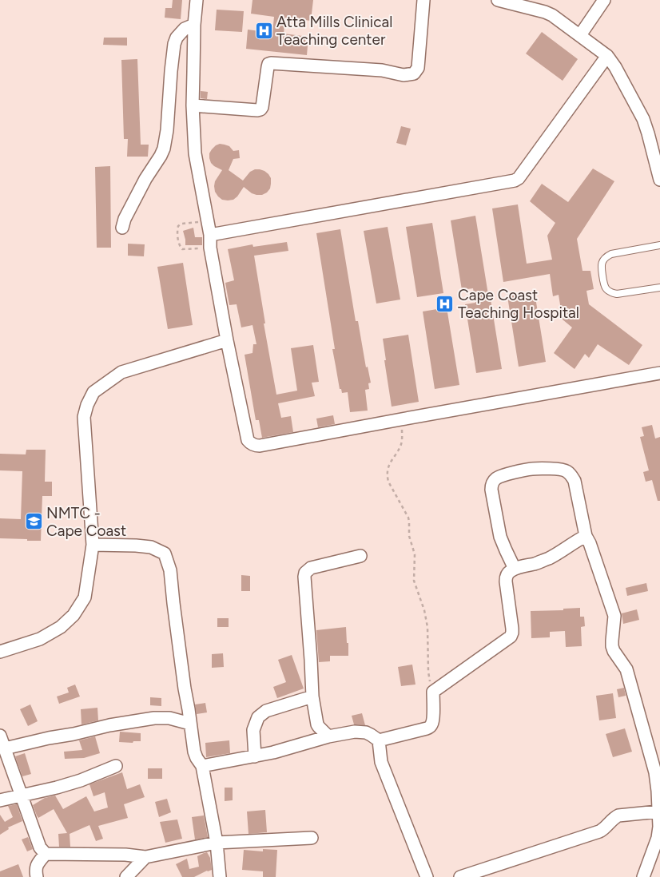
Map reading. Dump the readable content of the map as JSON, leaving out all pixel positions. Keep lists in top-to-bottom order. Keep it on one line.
{"places":{"hospital":["Atta Mills Clinical Teaching center","Cape Coast Teaching Hospital"],"school or university":["NMTC - Cape Coast"]}}
